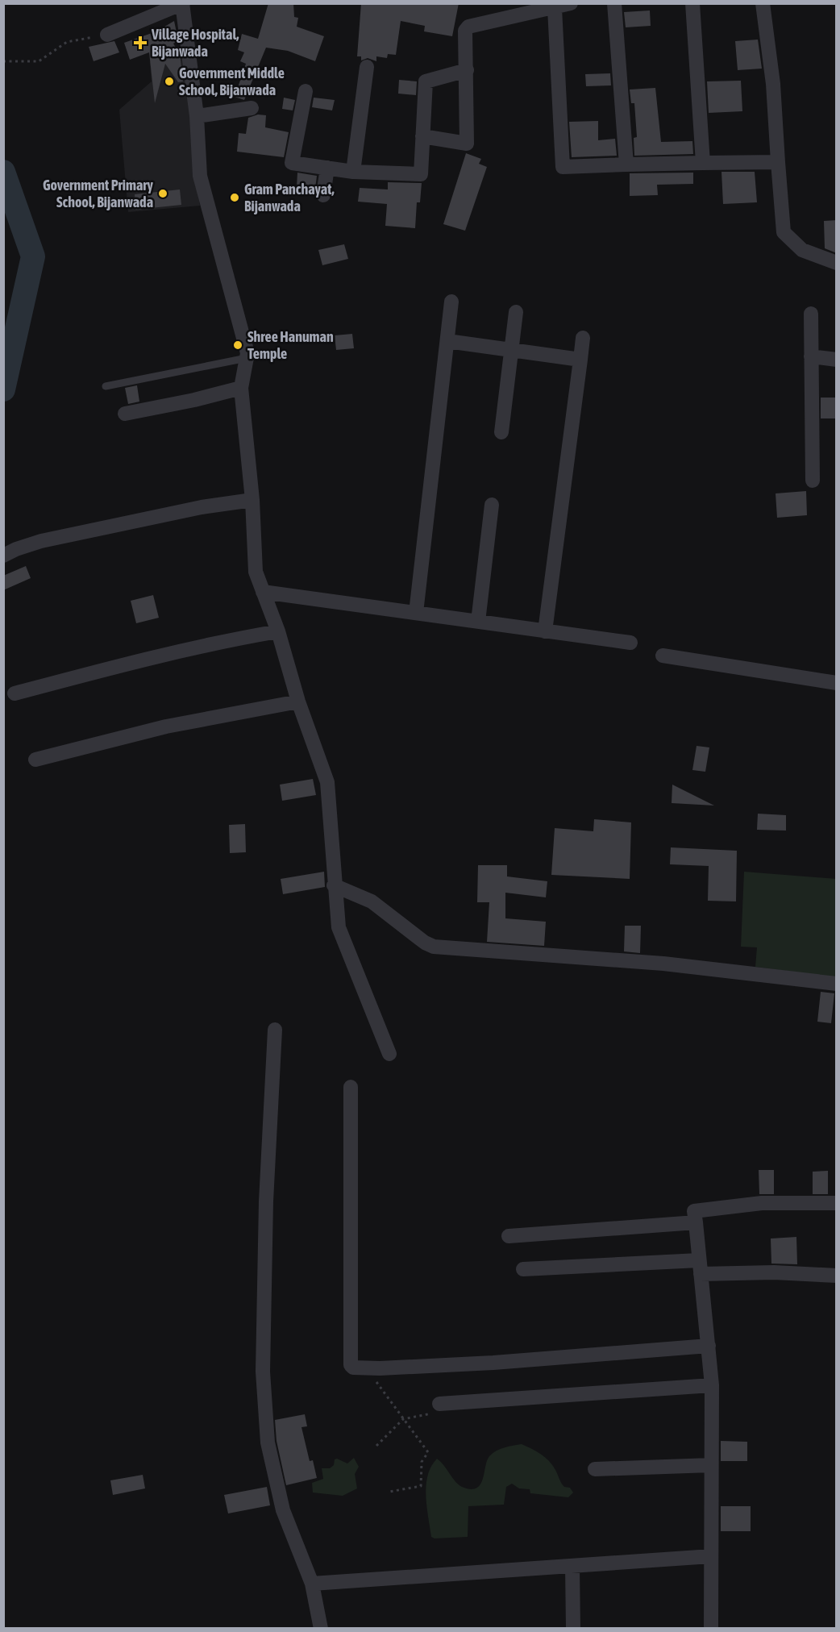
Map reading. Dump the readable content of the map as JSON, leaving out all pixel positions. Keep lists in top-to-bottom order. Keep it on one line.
{"places":{"health":["Village Hospital, Bijanwada"],"other":["Government Middle School, Bijanwada","Government Primary School, Bijanwada","Gram Panchayat, Bijanwada","Shree Hanuman Temple"]}}
